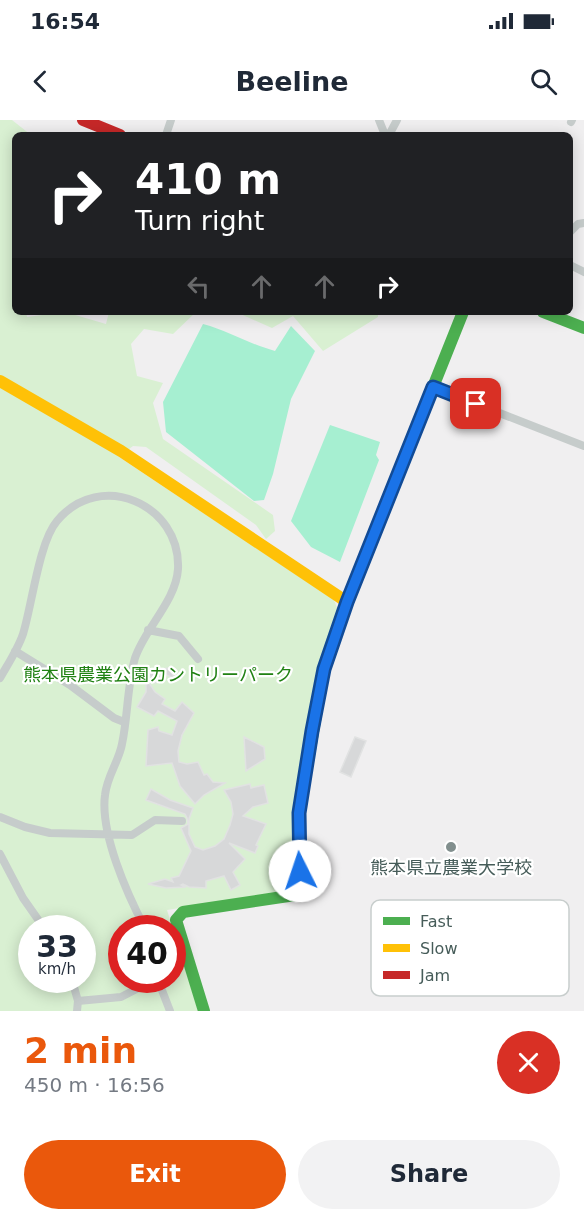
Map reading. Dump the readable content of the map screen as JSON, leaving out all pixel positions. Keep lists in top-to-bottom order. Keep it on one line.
{"parks":["熊本県農業公園カントリーパーク"],"places":["熊本県立農業大学校"],"legend":["Fast","Slow","Jam"],"page":{"status":"16:54","header":"Beeline","turn":["410 m","Turn right"],"speed":"33 km/h","limit":"40","heading":["2 min","450 m · 16:56"],"buttons":["Exit","Share"]}}
